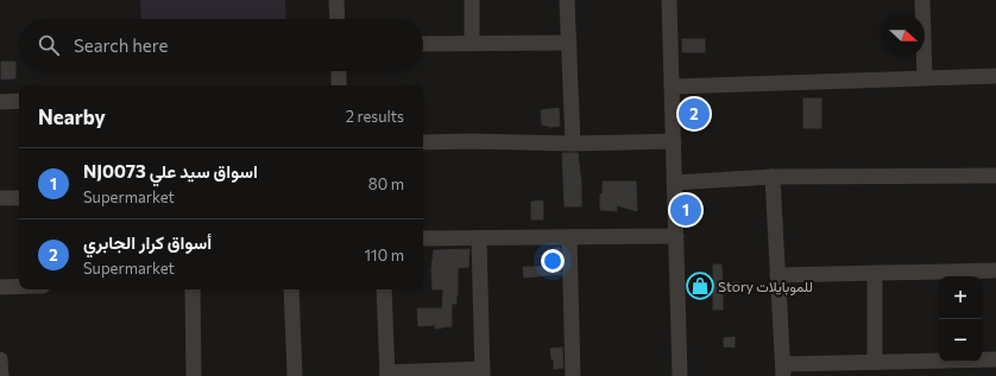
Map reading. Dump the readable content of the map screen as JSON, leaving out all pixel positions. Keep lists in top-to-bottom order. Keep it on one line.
{"places":{"shop":["Story للموبايلات"]},"north":"right","page":{"search":"Search here","heading":["Nearby","2 results"],"pins":["2","1"],"list":[{"mark":"1","name":"NJ0073 اسواق سيد علي","note":"Supermarket","value":"80 m"},{"mark":"2","name":"أسواق كرار الجابري","note":"Supermarket","value":"110 m"}],"map_buttons":["+","−"]}}
